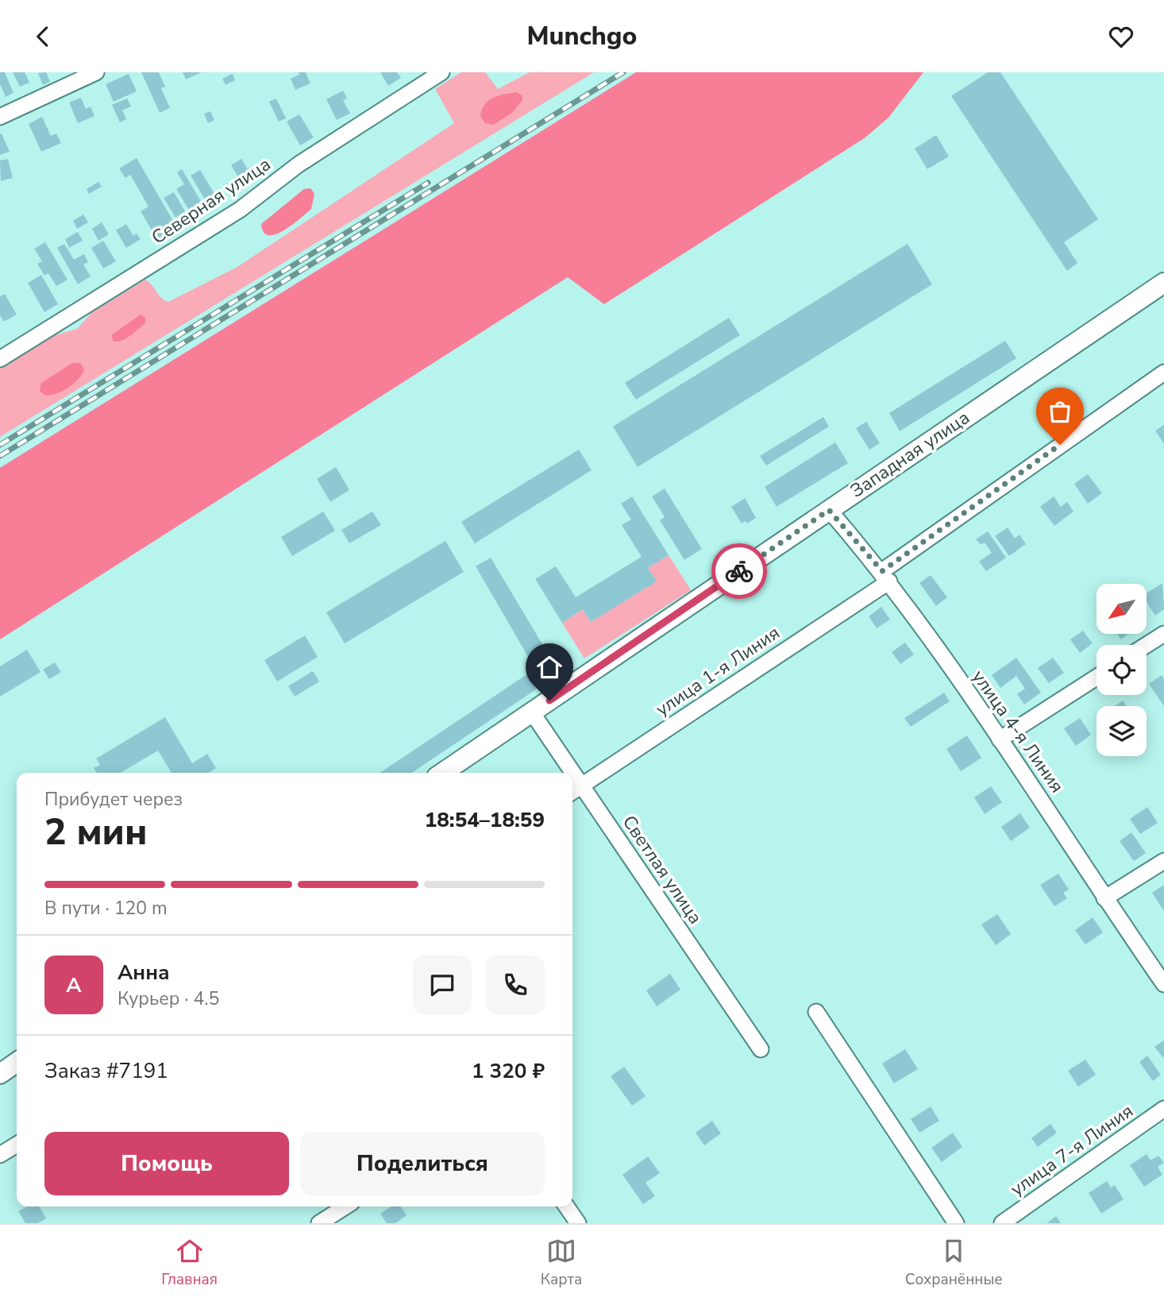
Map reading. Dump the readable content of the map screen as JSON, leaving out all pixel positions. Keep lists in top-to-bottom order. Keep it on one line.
{"streets":{"street":["Северная улица","Западная улица","улица 1-я Линия","улица 4-я Линия","Светлая улица","улица 7-я Линия"]},"crossings":[["Западная улица","улица 4-я Линия"],["Западная улица","Светлая улица"],["улица 1-я Линия","улица 4-я Линия"],["улица 1-я Линия","Светлая улица"]],"north":"bottom left","page":{"header":"Munchgo","heading":["2 мин","Прибудет через","18:54–18:59"],"panel":["Анна","Курьер · 4.5","Заказ #7191","1 320 ₽"],"bar":"В пути · 120 m","round":"А","buttons":["Помощь","Поделиться"],"tabs":["Главная","Карта","Сохранённые"]}}
